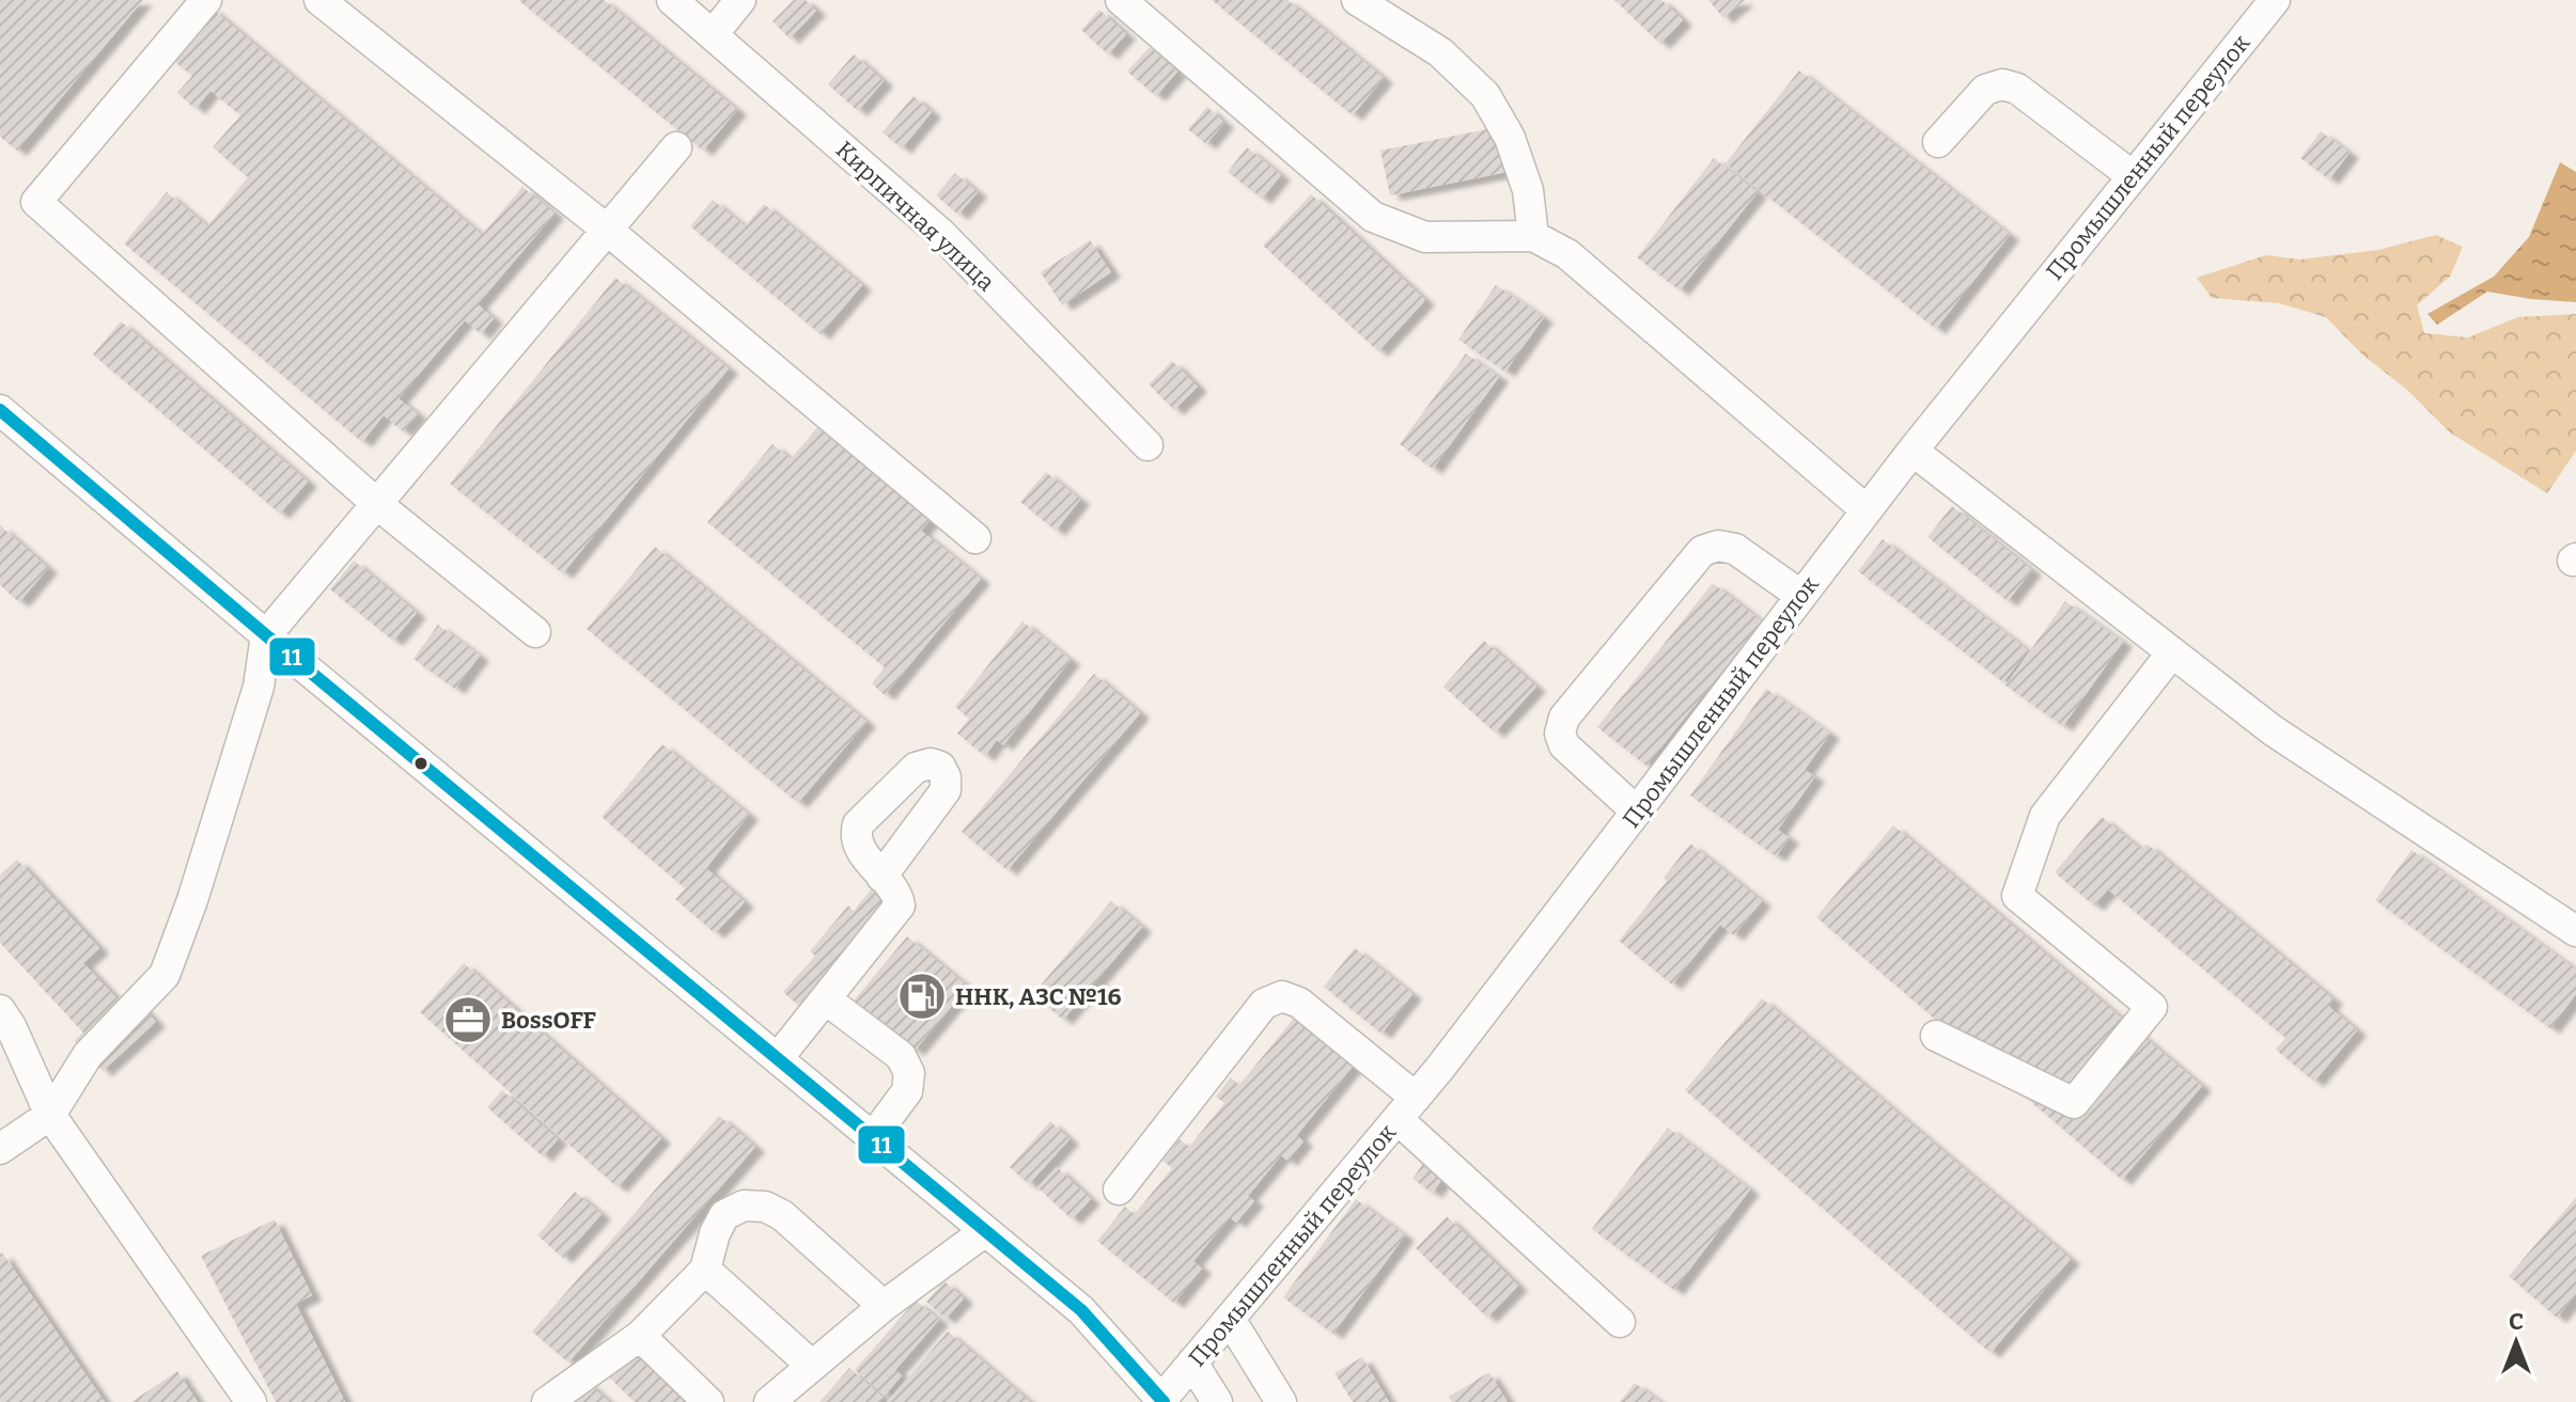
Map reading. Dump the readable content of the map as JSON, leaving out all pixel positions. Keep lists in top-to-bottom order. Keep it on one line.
{"streets":{"street":["Промышленный переулок","Кирпичная улица"]},"places":{"fuel station":["ННК, АЗС №16"],"office":["BossOFF"]},"lines":["transit line 11"],"north":"top"}
